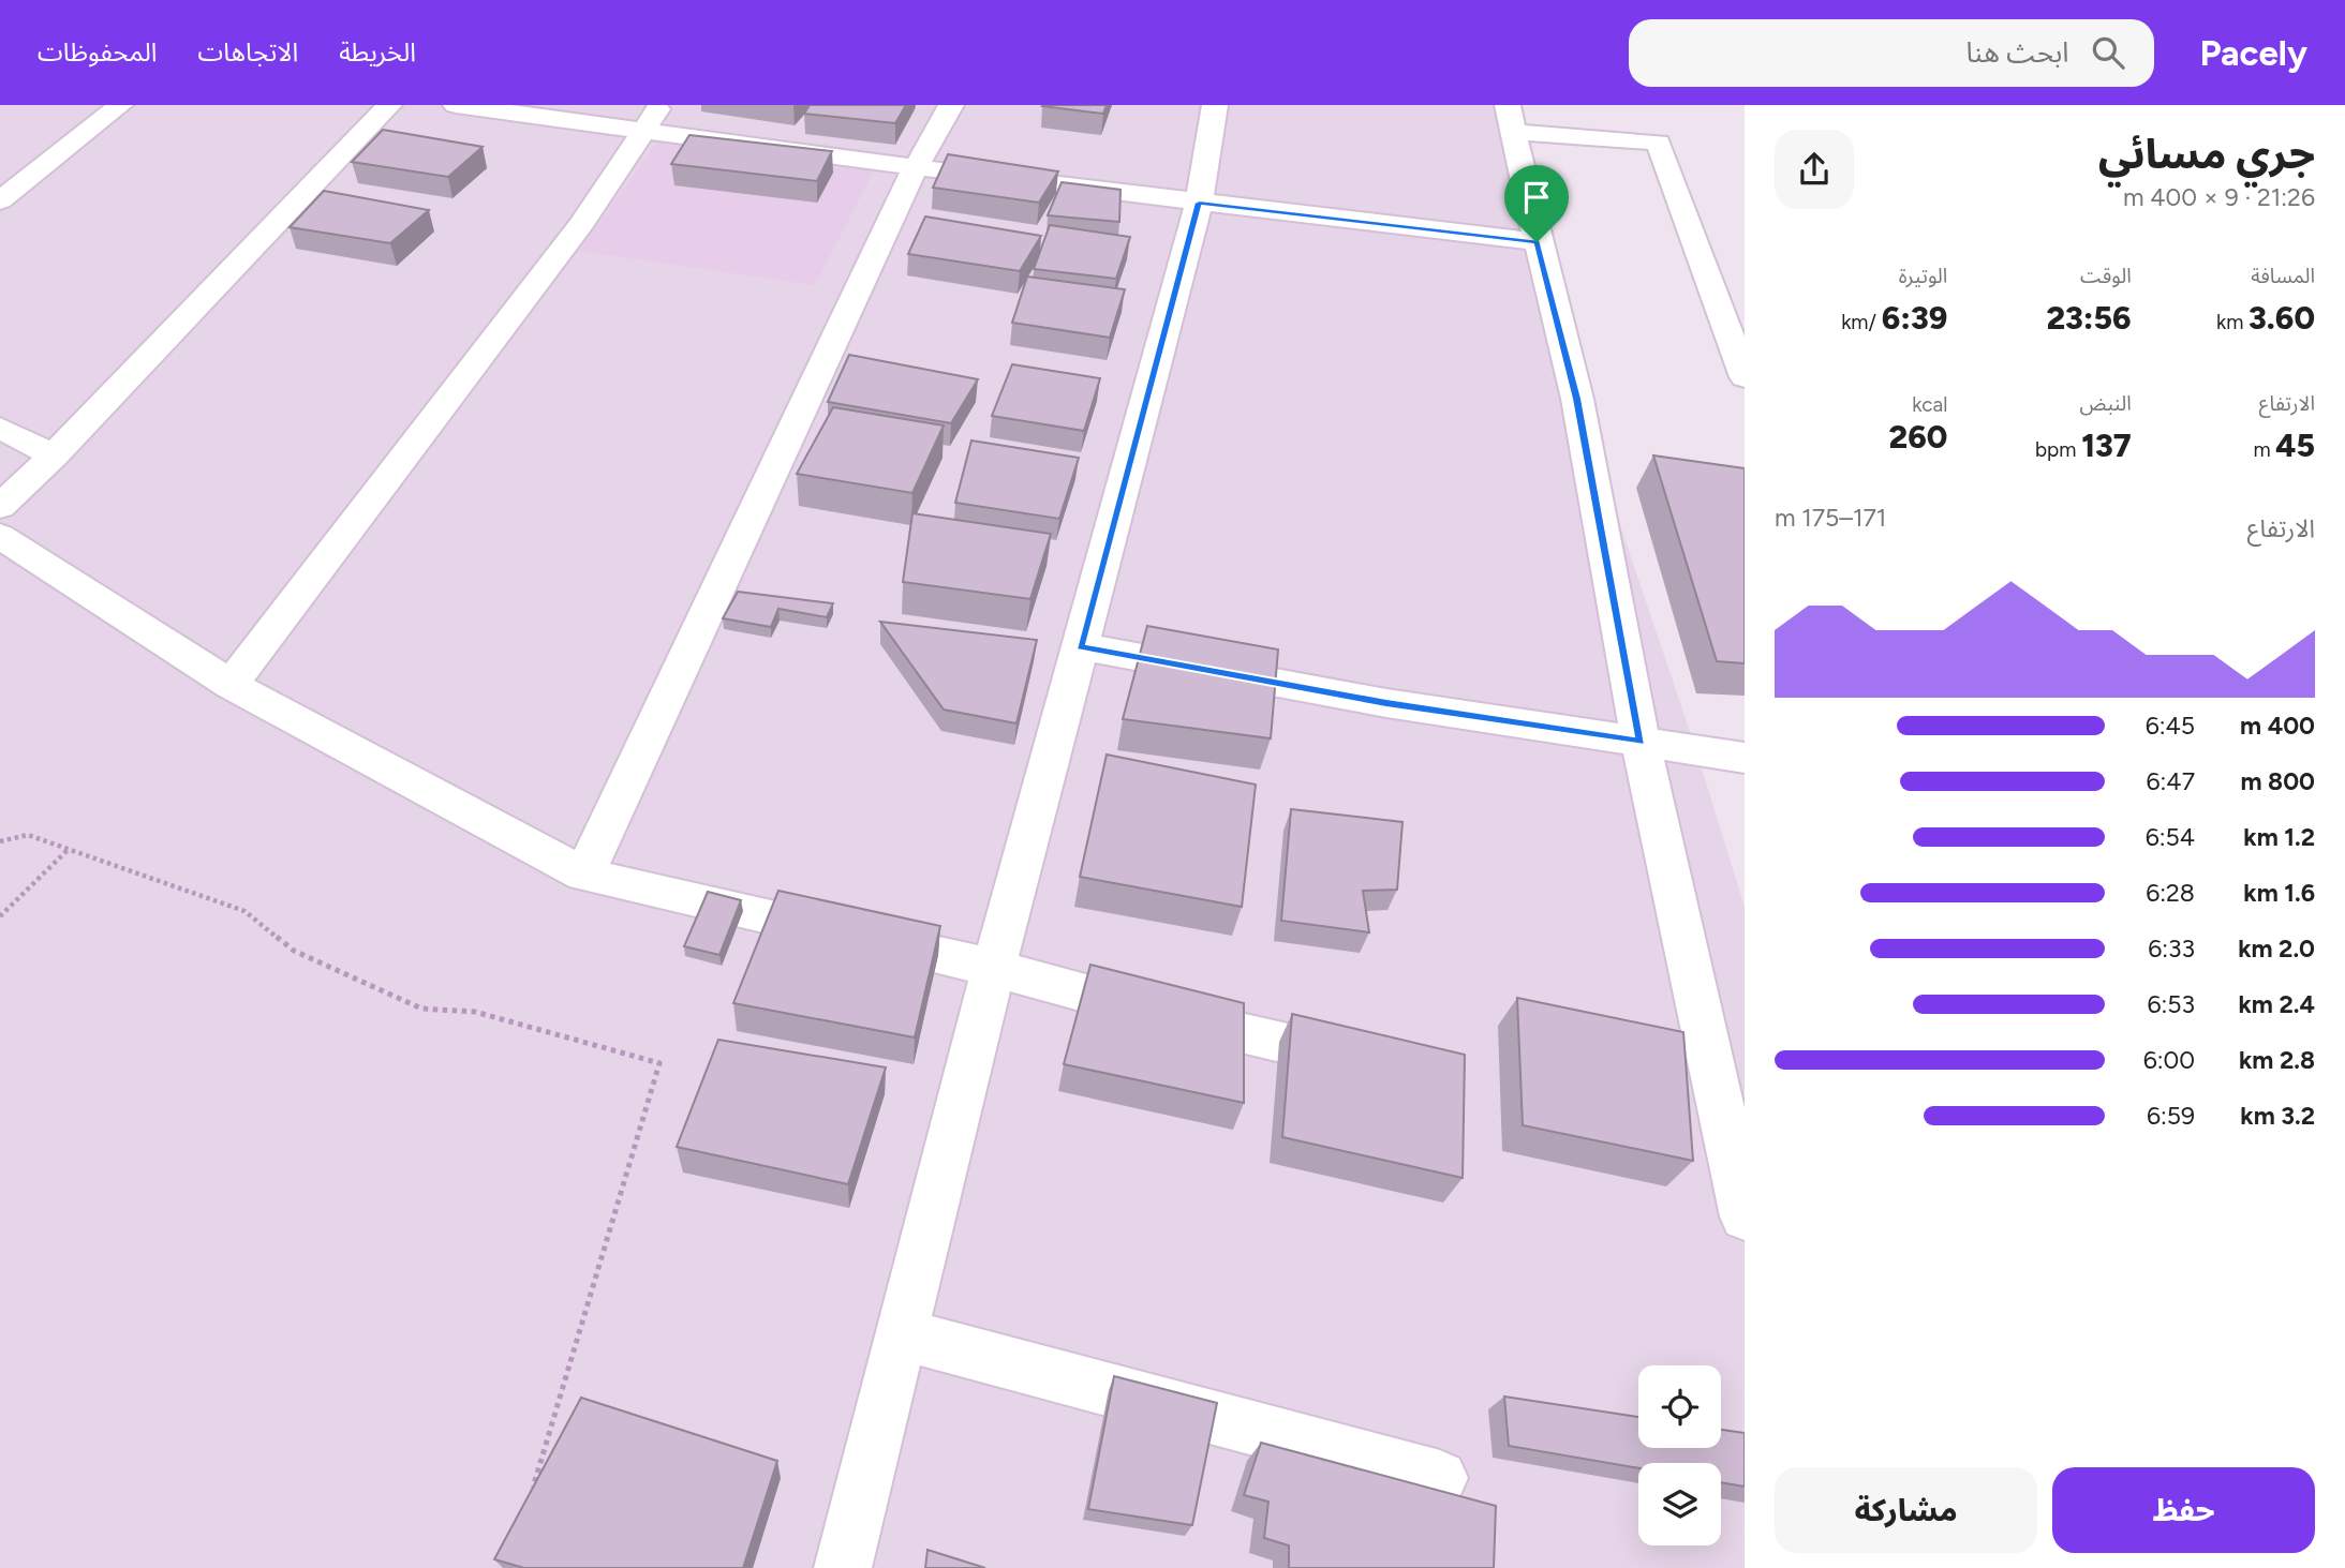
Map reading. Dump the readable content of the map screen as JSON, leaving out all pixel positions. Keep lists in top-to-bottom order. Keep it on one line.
{"page":{"header":"Pacely","search":"ابحث هنا","nav":["الخريطة","الاتجاهات","المحفوظات"],"heading":["جري مسائي","21:26 · 9 × 400 m"],"stats":[["المسافة","3.60 km"],["الوقت","23:56"],["الوتيرة","6:39 /km"],["الارتفاع","45 m"],["النبض","137 bpm"],["kcal","260"]],"chart":["الارتفاع","171–175 m"],"list":[{"name":"400 m","note":"6:45"},{"name":"800 m","note":"6:47"},{"name":"1.2 km","note":"6:54"},{"name":"1.6 km","note":"6:28"},{"name":"2.0 km","note":"6:33"},{"name":"2.4 km","note":"6:53"},{"name":"2.8 km","note":"6:00"},{"name":"3.2 km","note":"6:59"}],"buttons":["حفظ","مشاركة"]}}
